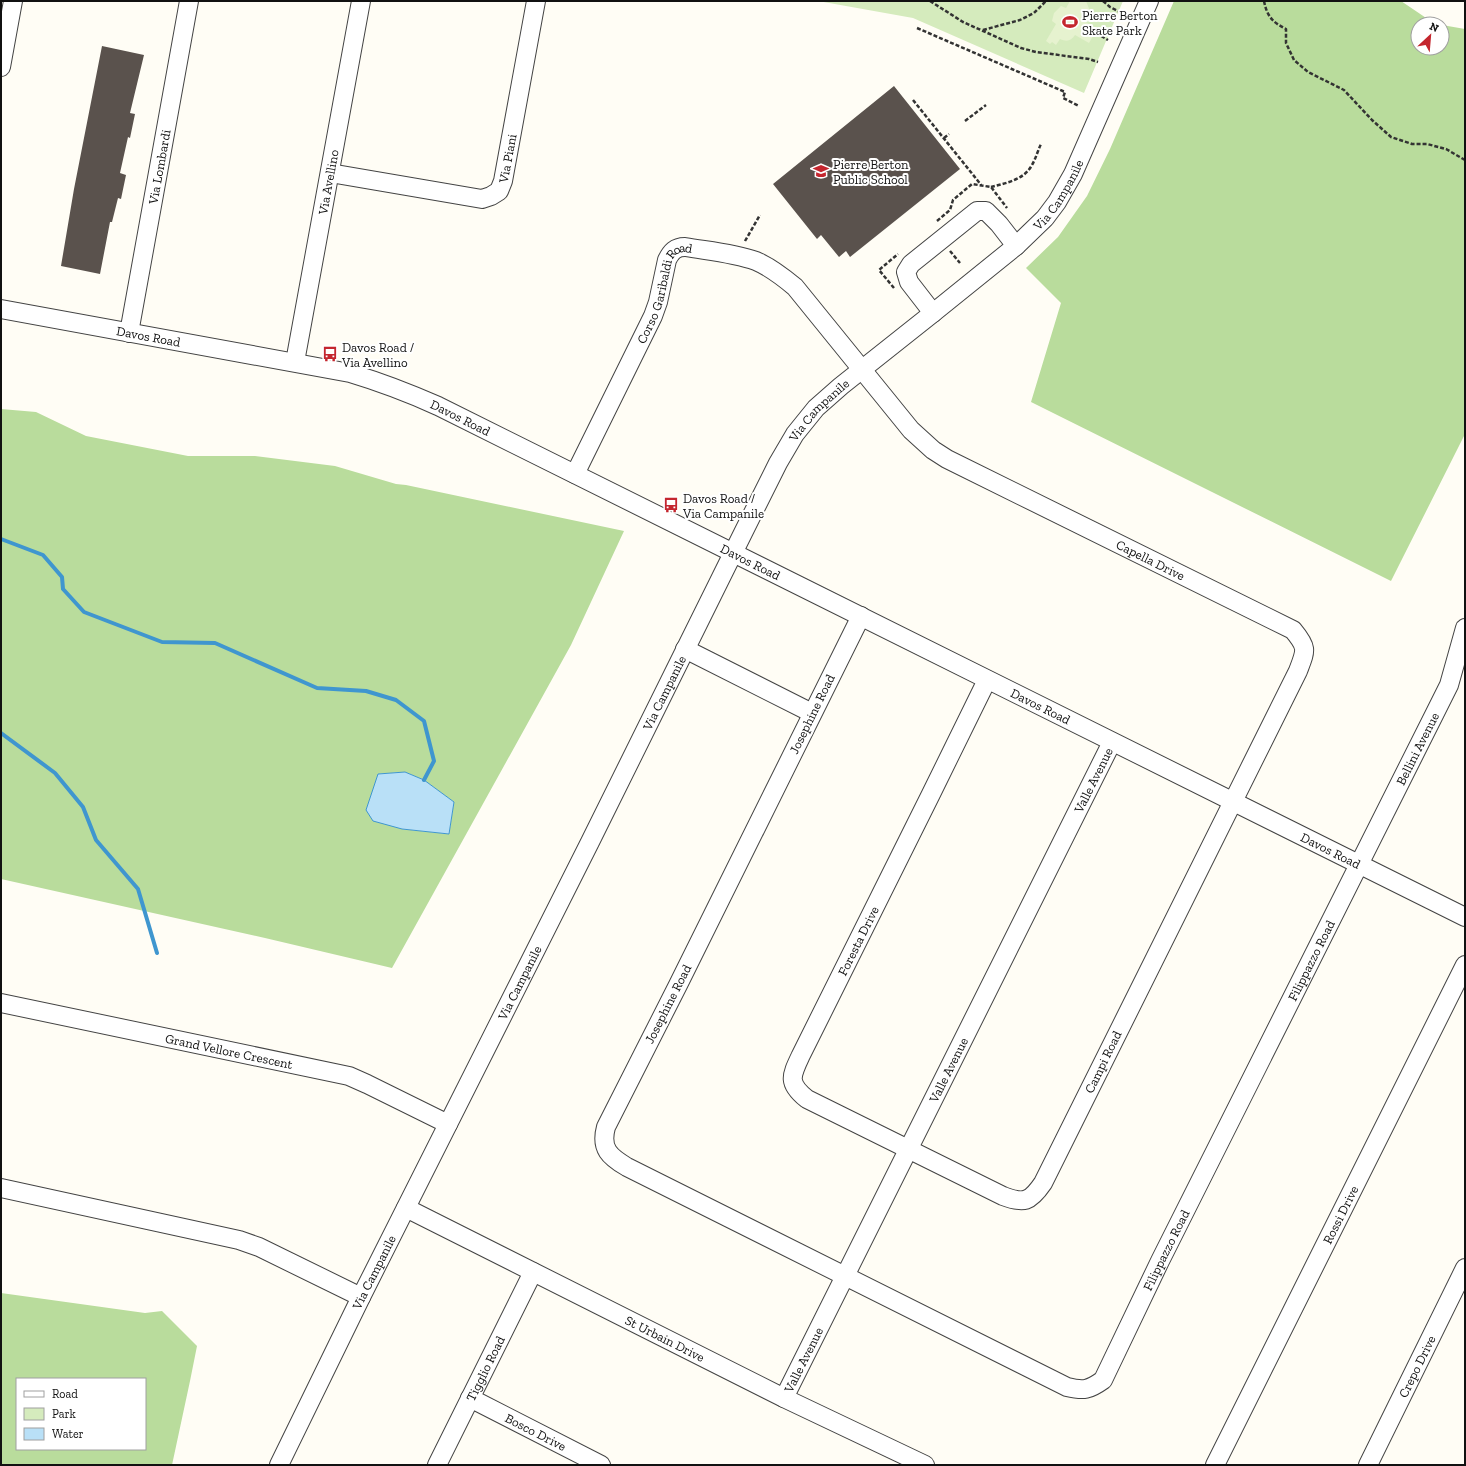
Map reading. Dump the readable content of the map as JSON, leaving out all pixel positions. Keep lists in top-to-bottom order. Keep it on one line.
{"streets":{"street":["Via Piani","Via Lombardi","Via Avellino","Via Campanile","Corso Garibaldi Road","Davos Road","Capella Drive","Josephine Road","Bellini Avenue","Valle Avenue","Foresta Drive","Filippazzo Road","Grand Vellore Crescent","Campi Road","Rossi Drive","St Urbain Drive","Crepo Drive","Tigglio Road","Bosco Drive"]},"crossings":[["Via Piani","Via Avellino"],["Via Lombardi","Davos Road"],["Via Avellino","Davos Road"],["Via Campanile","Corso Garibaldi Road"],["Via Campanile","Davos Road"],["Via Campanile","Capella Drive"],["Via Campanile","Grand Vellore Crescent"],["Via Campanile","St Urbain Drive"],["Corso Garibaldi Road","Davos Road"],["Corso Garibaldi Road","Capella Drive"],["Davos Road","Capella Drive"],["Davos Road","Josephine Road"],["Davos Road","Bellini Avenue"],["Davos Road","Valle Avenue"],["Davos Road","Foresta Drive"],["Davos Road","Filippazzo Road"],["Davos Road","Campi Road"],["Capella Drive","Campi Road"],["Josephine Road","Valle Avenue"],["Josephine Road","Filippazzo Road"],["Bellini Avenue","Filippazzo Road"],["Valle Avenue","Foresta Drive"],["Valle Avenue","Filippazzo Road"],["Valle Avenue","Campi Road"],["Valle Avenue","St Urbain Drive"],["Foresta Drive","Campi Road"],["St Urbain Drive","Tigglio Road"],["Tigglio Road","Bosco Drive"]],"places":{"sports":["Pierre Berton Skate Park"],"school or university":["Pierre Berton Public School"],"bus stop":["Davos Road / Via Avellino","Davos Road / Via Campanile"]},"legend":["Road","Park","Water"],"north":"top right"}
